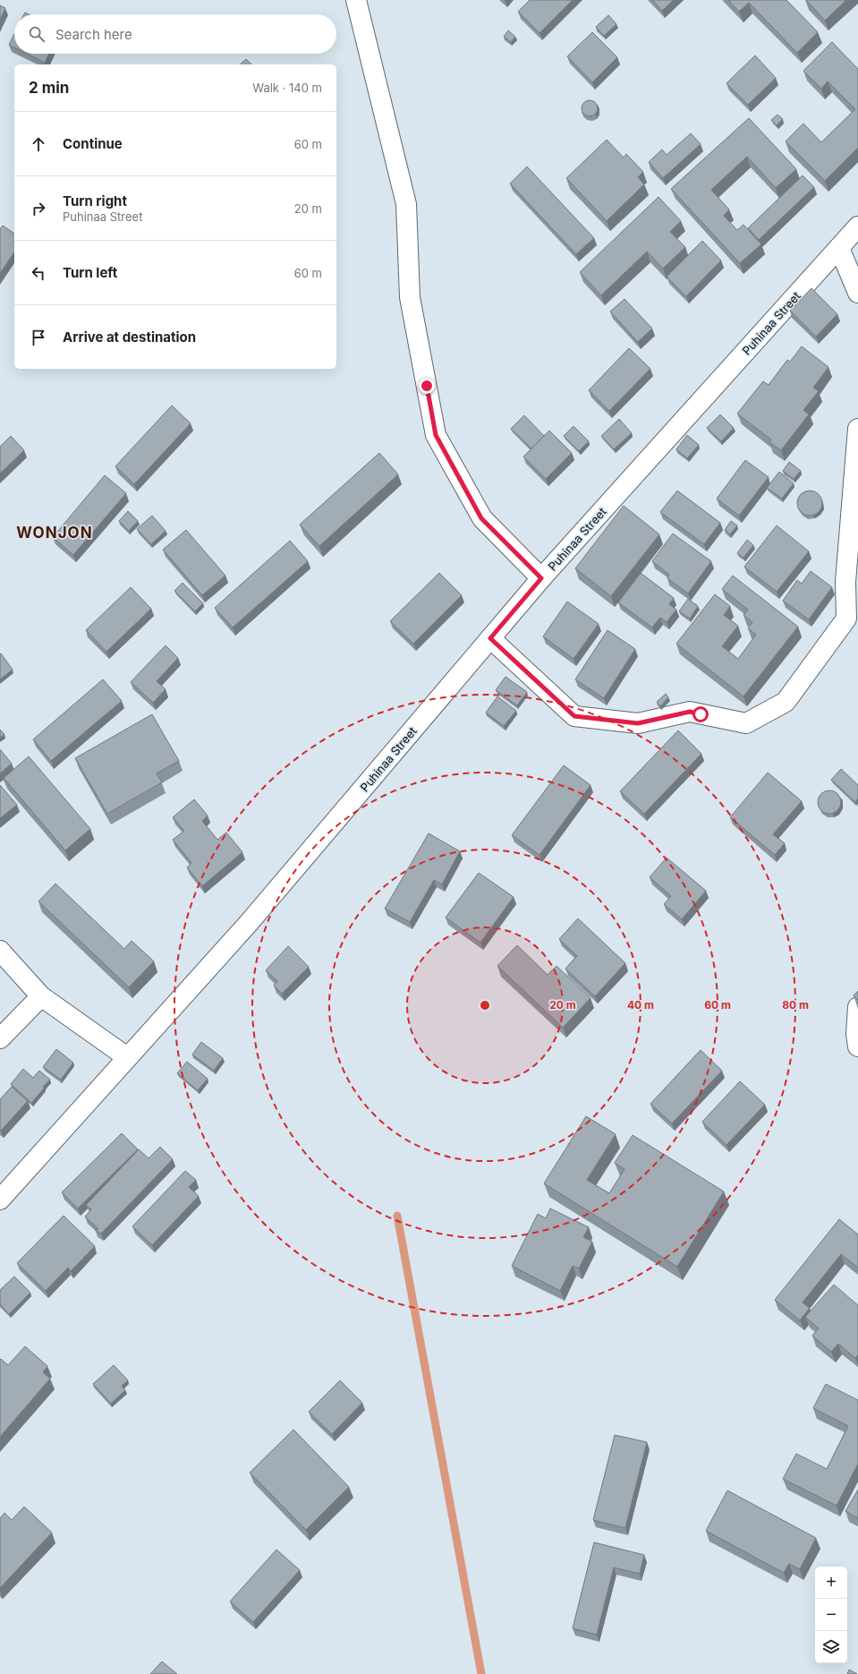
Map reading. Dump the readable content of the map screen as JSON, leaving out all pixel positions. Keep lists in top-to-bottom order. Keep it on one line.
{"streets":{"street":["Puhinaa Street"]},"districts":["WONJON"],"page":{"search":"Search here","heading":["2 min","Walk · 140 m"],"list":[["Continue","60 m"],["Turn right","Puhinaa Street","20 m"],["Turn left","60 m"],"Arrive at destination"],"map_buttons":["+","−"]},"rings":["20 m","40 m","60 m","80 m"]}
